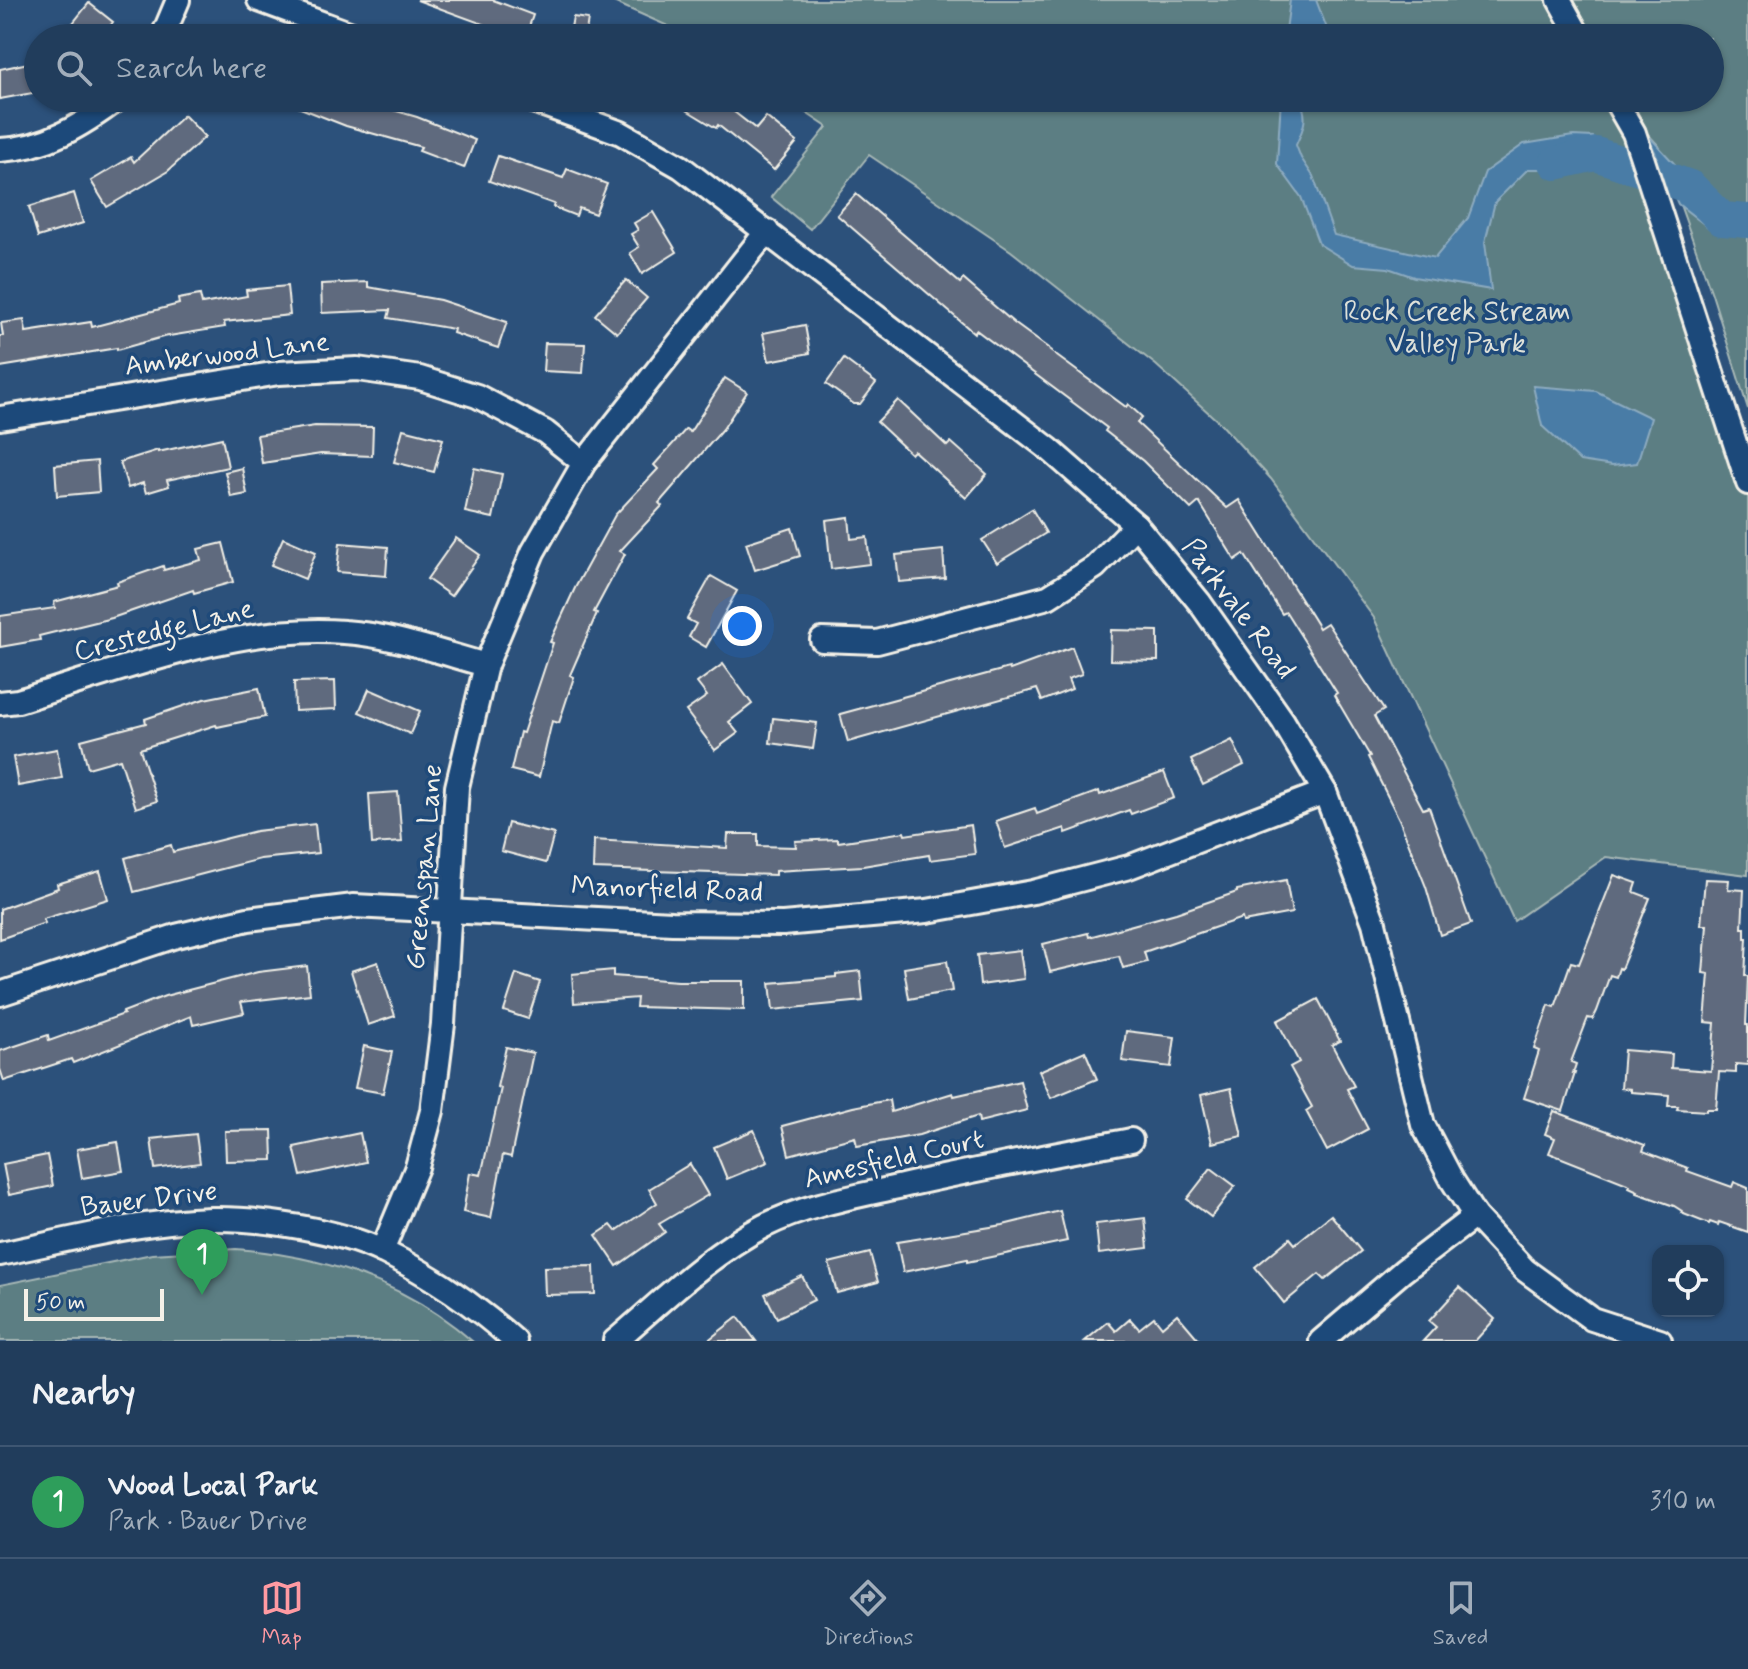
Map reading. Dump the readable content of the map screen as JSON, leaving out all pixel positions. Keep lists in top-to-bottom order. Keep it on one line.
{"streets":{"street":["Amberwood Lane","Parkvale Road","Crestedge Lane","Greenspan Lane","Manorfield Road","Amesfield Court","Bauer Drive"]},"crossings":[["Amberwood Lane","Greenspan Lane"],["Parkvale Road","Greenspan Lane"],["Parkvale Road","Manorfield Road"],["Crestedge Lane","Greenspan Lane"],["Greenspan Lane","Manorfield Road"],["Greenspan Lane","Bauer Drive"]],"parks":["Rock Creek Stream Valley Park"],"scale_bar":"50 m","page":{"search":"Search here","pins":"1","scale":"50 m","heading":"Nearby","list":[{"mark":"1","name":"Wood Local Park","note":"Park · Bauer Drive","value":"310 m"}],"nav":["Map","Directions","Saved"]}}
